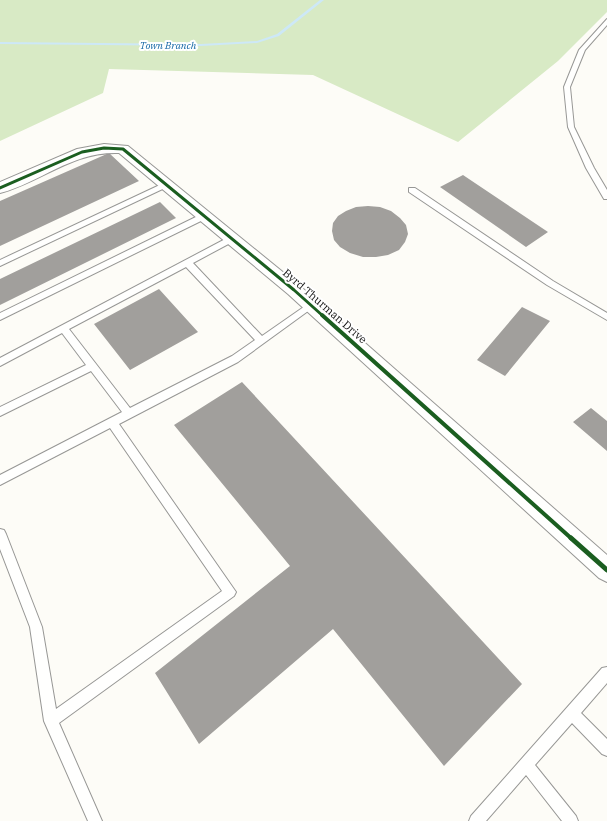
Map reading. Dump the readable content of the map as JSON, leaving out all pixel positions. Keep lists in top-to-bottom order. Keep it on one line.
{"streets":{"street":["Byrd Thurman Drive"]},"water":["Town Branch"]}
